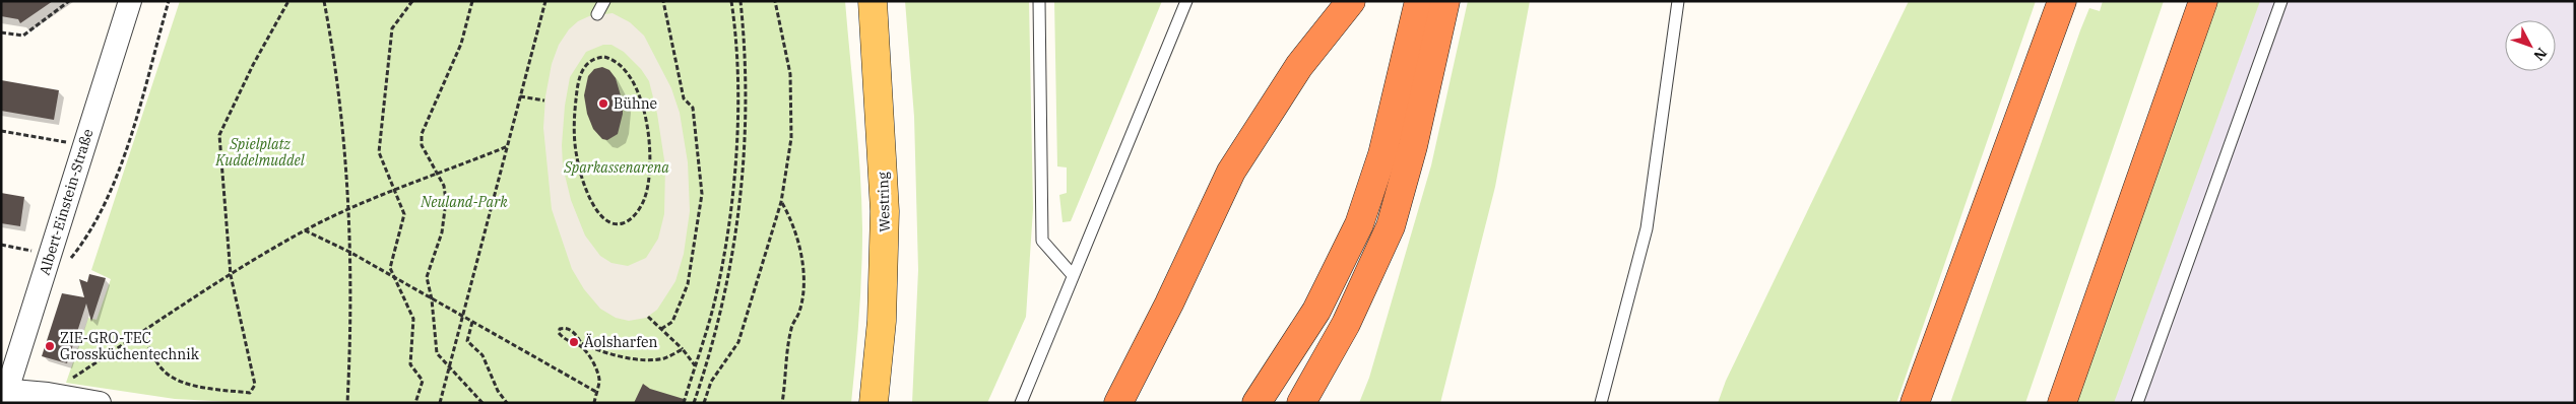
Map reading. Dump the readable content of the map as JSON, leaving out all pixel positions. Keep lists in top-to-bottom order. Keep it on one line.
{"streets":{"main road":["Westring"],"street":["Albert-Einstein-Straße"]},"parks":["Spielplatz Kuddelmuddel","Sparkassenarena","Neuland-Park"],"places":["Bühne","Äolsharfen","ZIE-GRO-TEC Grossküchentechnik"],"north":"bottom right"}
